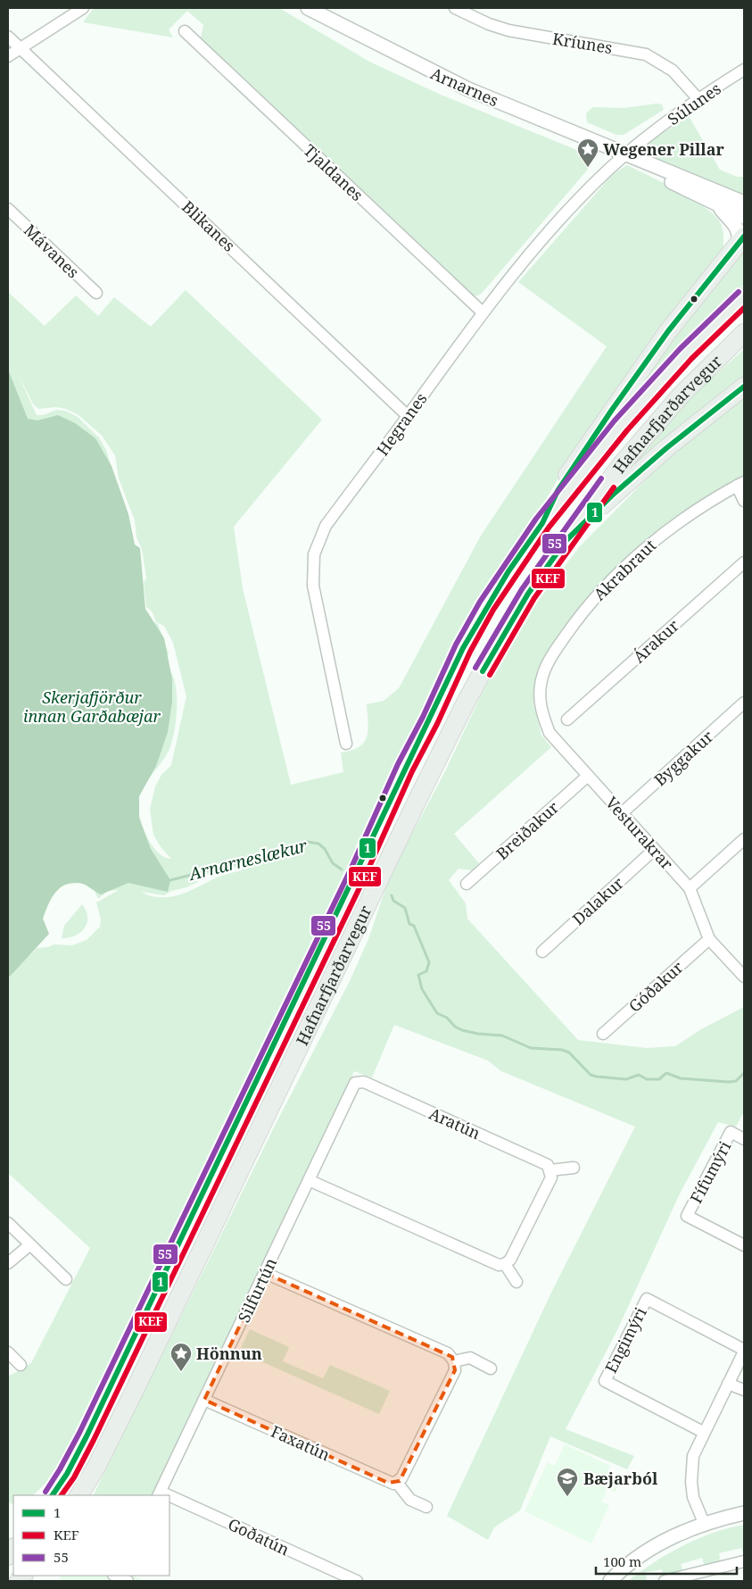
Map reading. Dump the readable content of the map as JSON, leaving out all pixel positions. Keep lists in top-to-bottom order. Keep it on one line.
{"streets":{"main road":["Hafnarfjarðarvegur"],"street":["Kríunes","Arnarnes","Súlunes","Tjaldanes","Blikanes","Mávanes","Hegranes","Akrabraut","Árakur","Byggakur","Breiðakur","Vesturakrar","Dalakur","Góðakur","Aratún","Fífumýri","Silfurtún","Engimýri","Faxatún","Goðatún"]},"crossings":[["Kríunes","Súlunes"],["Arnarnes","Súlunes"],["Arnarnes","Hegranes"],["Súlunes","Hegranes"],["Tjaldanes","Hegranes"],["Blikanes","Hegranes"],["Akrabraut","Vesturakrar"],["Byggakur","Vesturakrar"],["Breiðakur","Vesturakrar"],["Vesturakrar","Dalakur"],["Vesturakrar","Góðakur"],["Aratún","Silfurtún"],["Silfurtún","Faxatún"]],"water":["Arnarneslækur"],"parks":["Skerjafjörður innan Garðabæjar"],"places":{"place":["Wegener Pillar","Hönnun"],"school or university":["Bæjarból"]},"lines":["transit line 1","transit line 55","transit line KEF"],"legend":["1","KEF","55"],"scale_bar":"100 m"}
